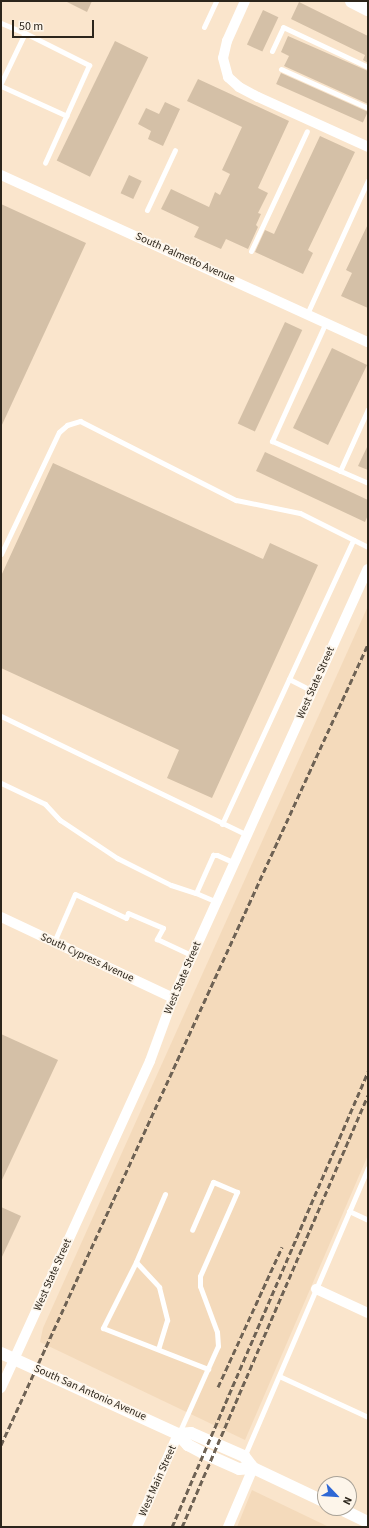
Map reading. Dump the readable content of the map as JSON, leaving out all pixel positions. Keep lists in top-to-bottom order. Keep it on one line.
{"streets":{"street":["South Palmetto Avenue","West State Street","South Cypress Avenue","South San Antonio Avenue","West Main Street"]},"crossings":[["West State Street","South Cypress Avenue"],["West State Street","South San Antonio Avenue"],["South San Antonio Avenue","West Main Street"]],"scale_bar":"50 m","north":"bottom right"}
